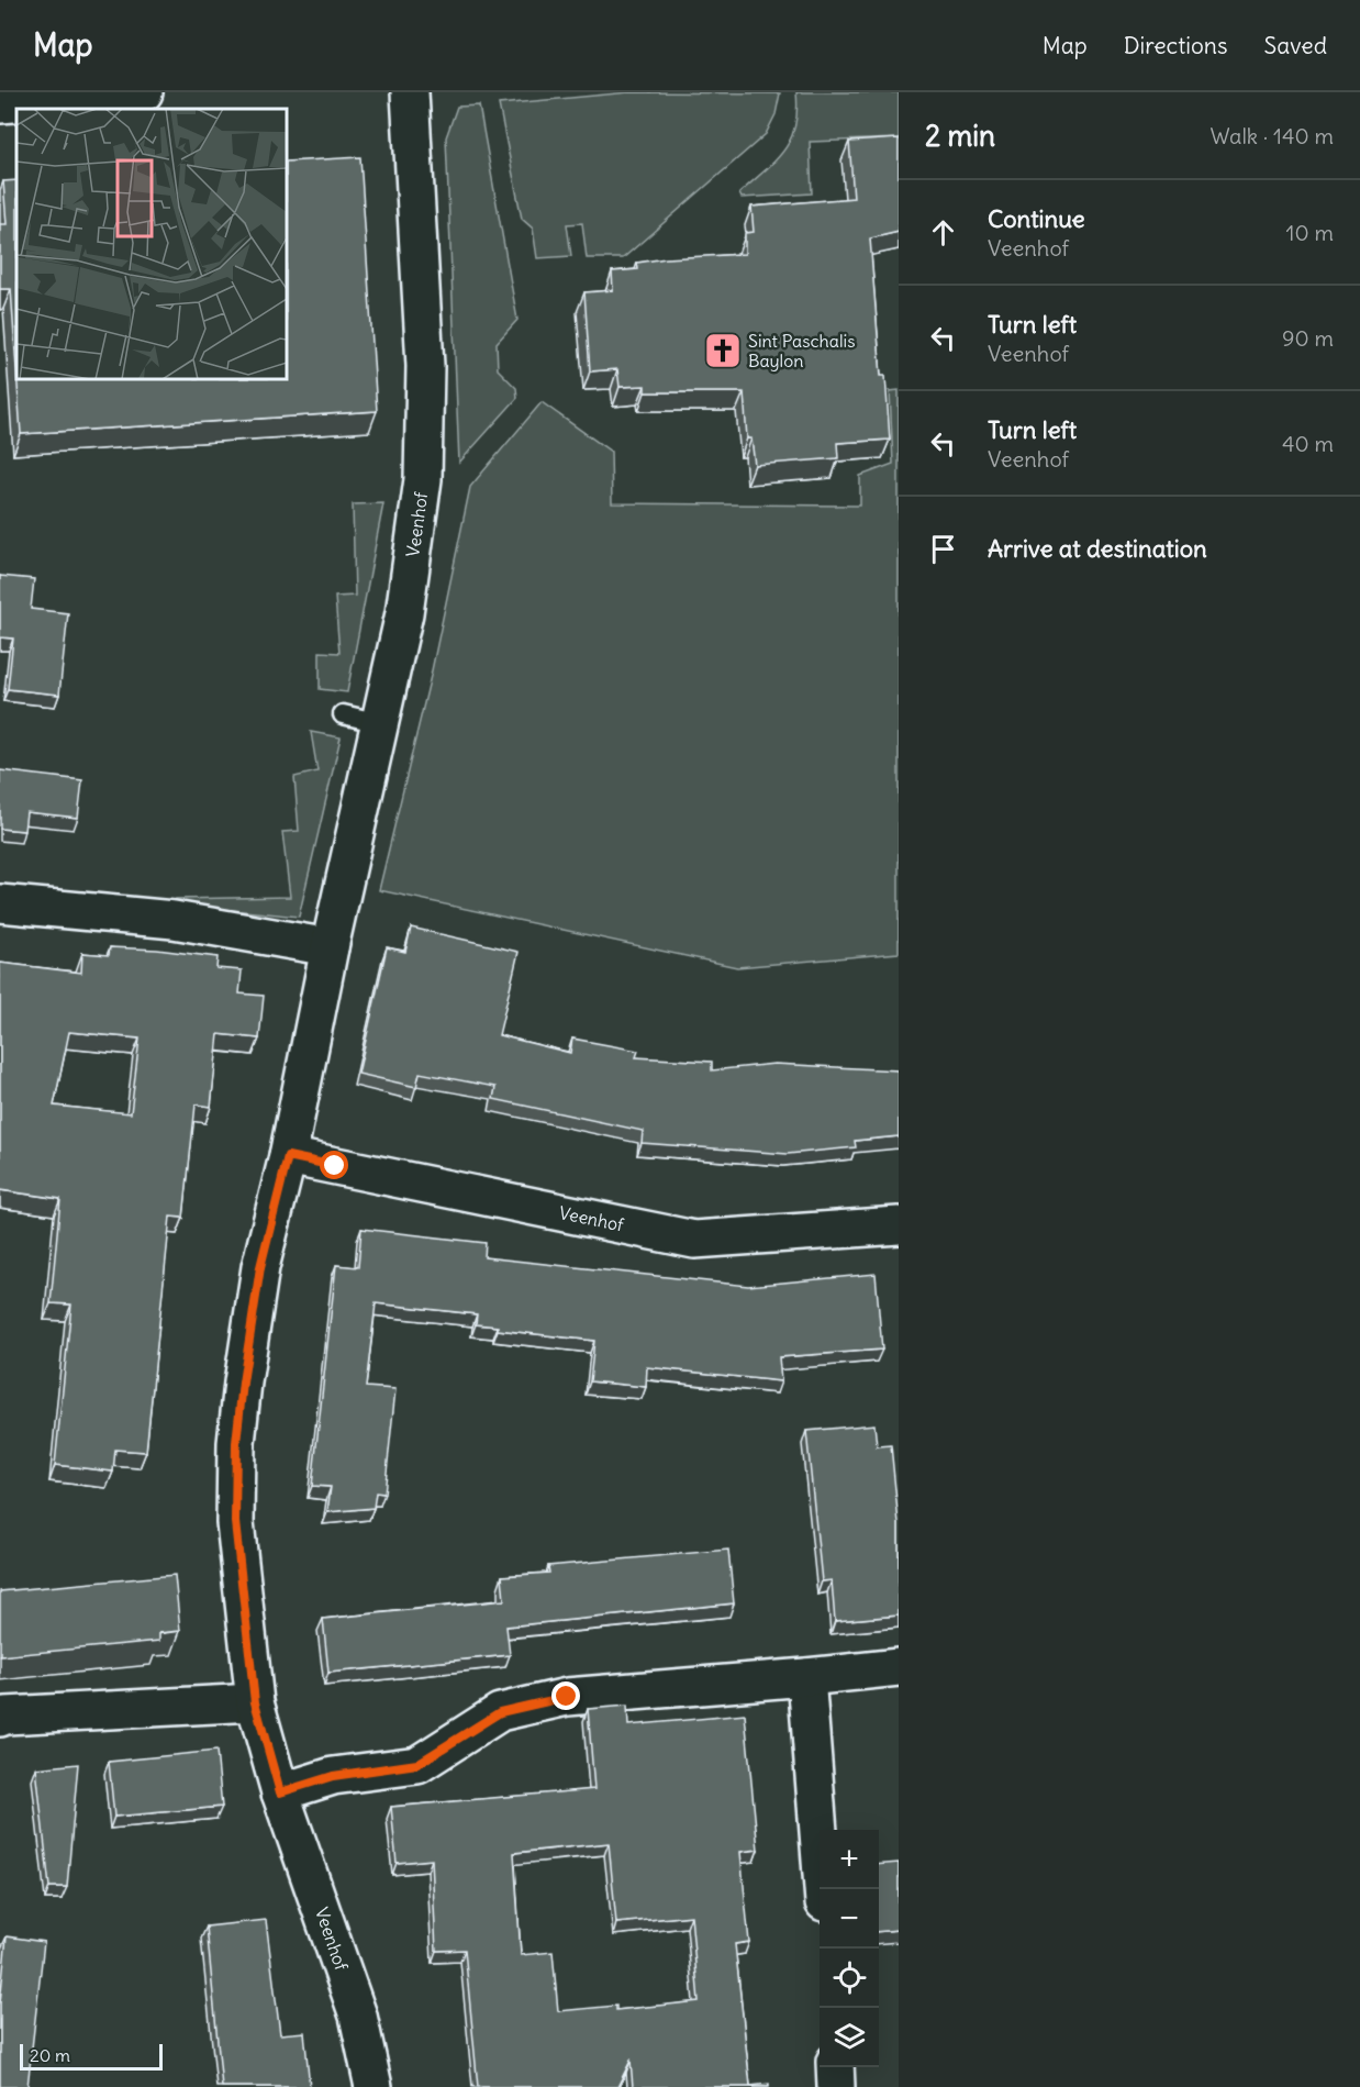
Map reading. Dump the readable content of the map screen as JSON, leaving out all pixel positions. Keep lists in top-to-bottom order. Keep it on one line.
{"streets":{"street":["Veenhof"]},"places":{"church":["Sint Paschalis Baylon"]},"scale_bar":"20 m","page":{"header":"Map","nav":["Map","Directions","Saved"],"heading":["2 min","Walk · 140 m"],"list":[["Continue","Veenhof","10 m"],["Turn left","Veenhof","90 m"],["Turn left","Veenhof","40 m"],"Arrive at destination"],"map_buttons":["+","−"],"scale":"20 m"}}
